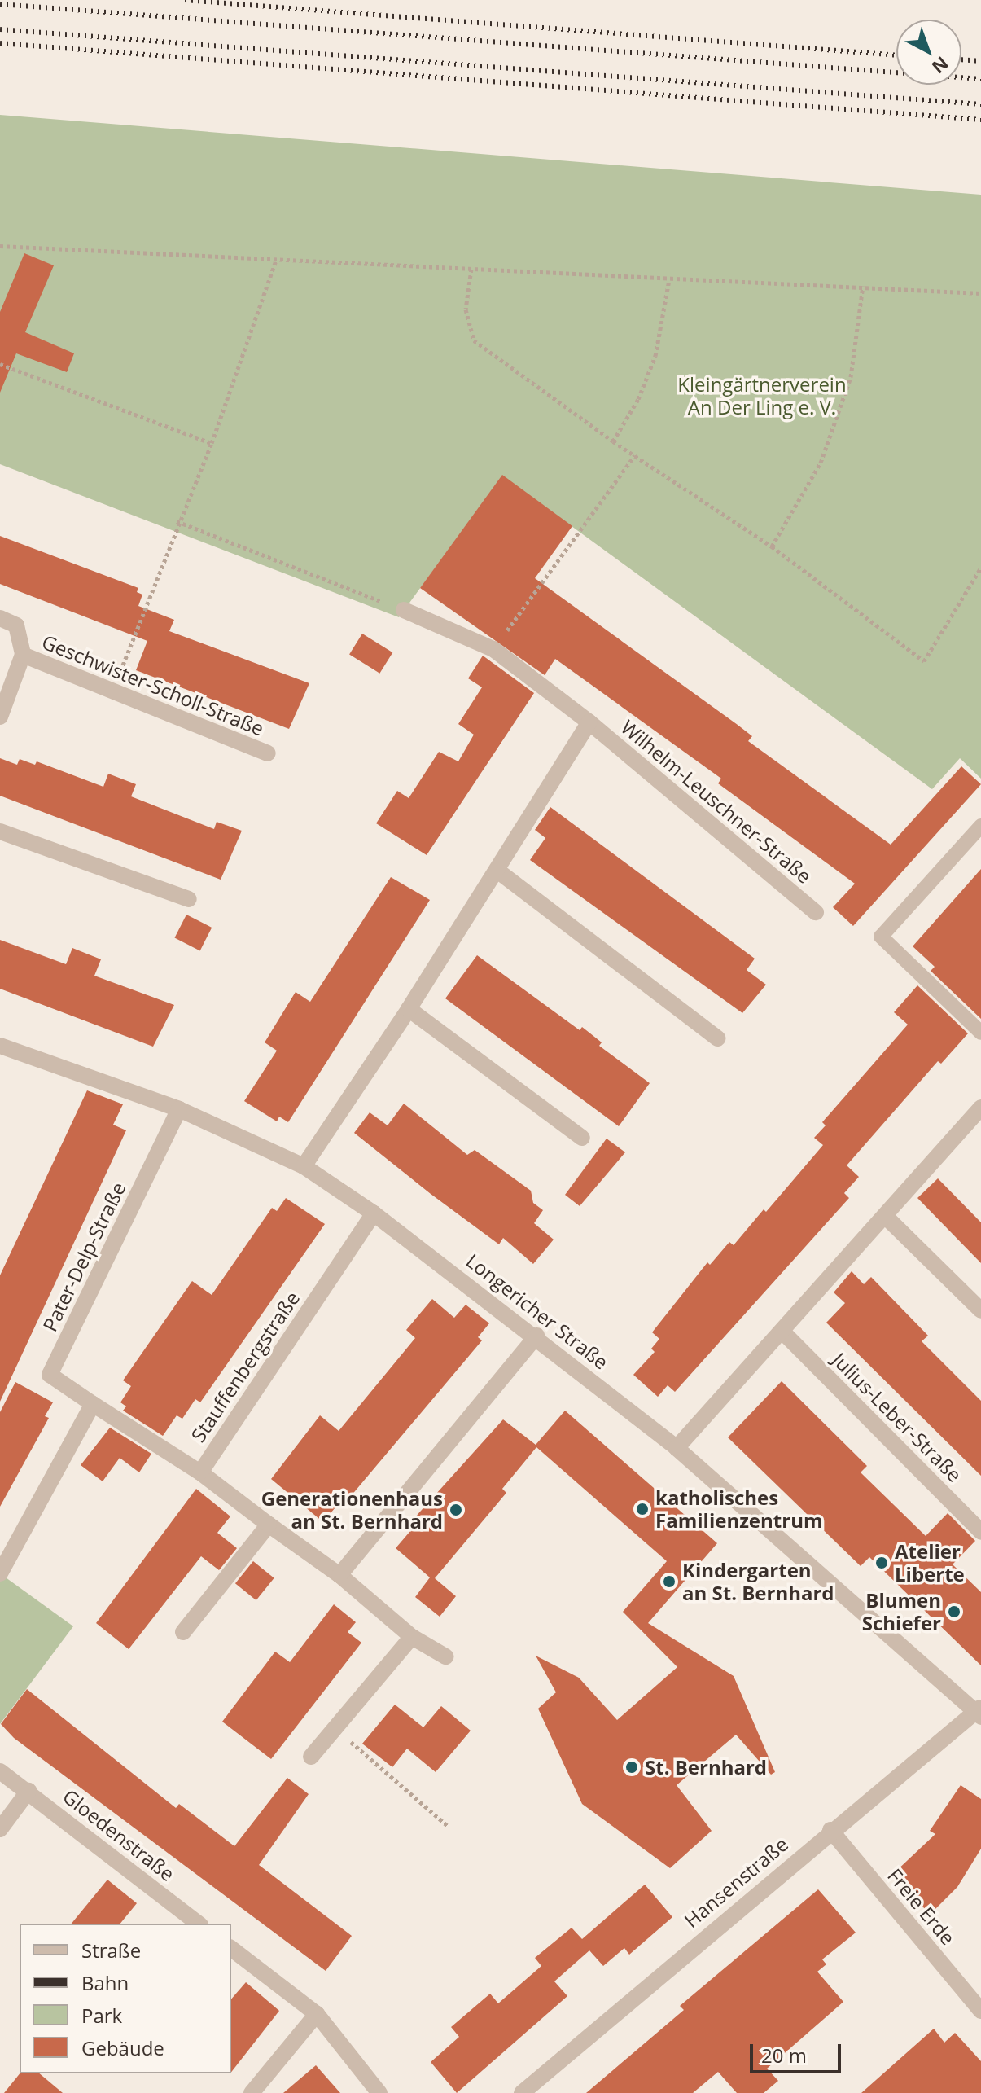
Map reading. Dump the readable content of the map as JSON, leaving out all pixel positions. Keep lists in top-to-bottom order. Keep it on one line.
{"streets":{"street":["Geschwister-Scholl-Straße","Wilhelm-Leuschner-Straße","Pater-Delp-Straße","Longericher Straße","Stauffenbergstraße","Julius-Leber-Straße","Gloedenstraße","Hansenstraße","Freie Erde"]},"crossings":[["Wilhelm-Leuschner-Straße","Longericher Straße"],["Pater-Delp-Straße","Longericher Straße"],["Pater-Delp-Straße","Stauffenbergstraße"],["Longericher Straße","Stauffenbergstraße"],["Longericher Straße","Hansenstraße"],["Hansenstraße","Freie Erde"]],"parks":["Kleingärtnerverein An Der Ling e. V."],"places":["katholisches Familienzentrum","Generationenhaus an St. Bernhard","Atelier Liberte","Kindergarten an St. Bernhard","Blumen Schiefer","St. Bernhard"],"legend":["Straße","Bahn","Park","Gebäude"],"scale_bar":"20 m","north":"bottom right"}
